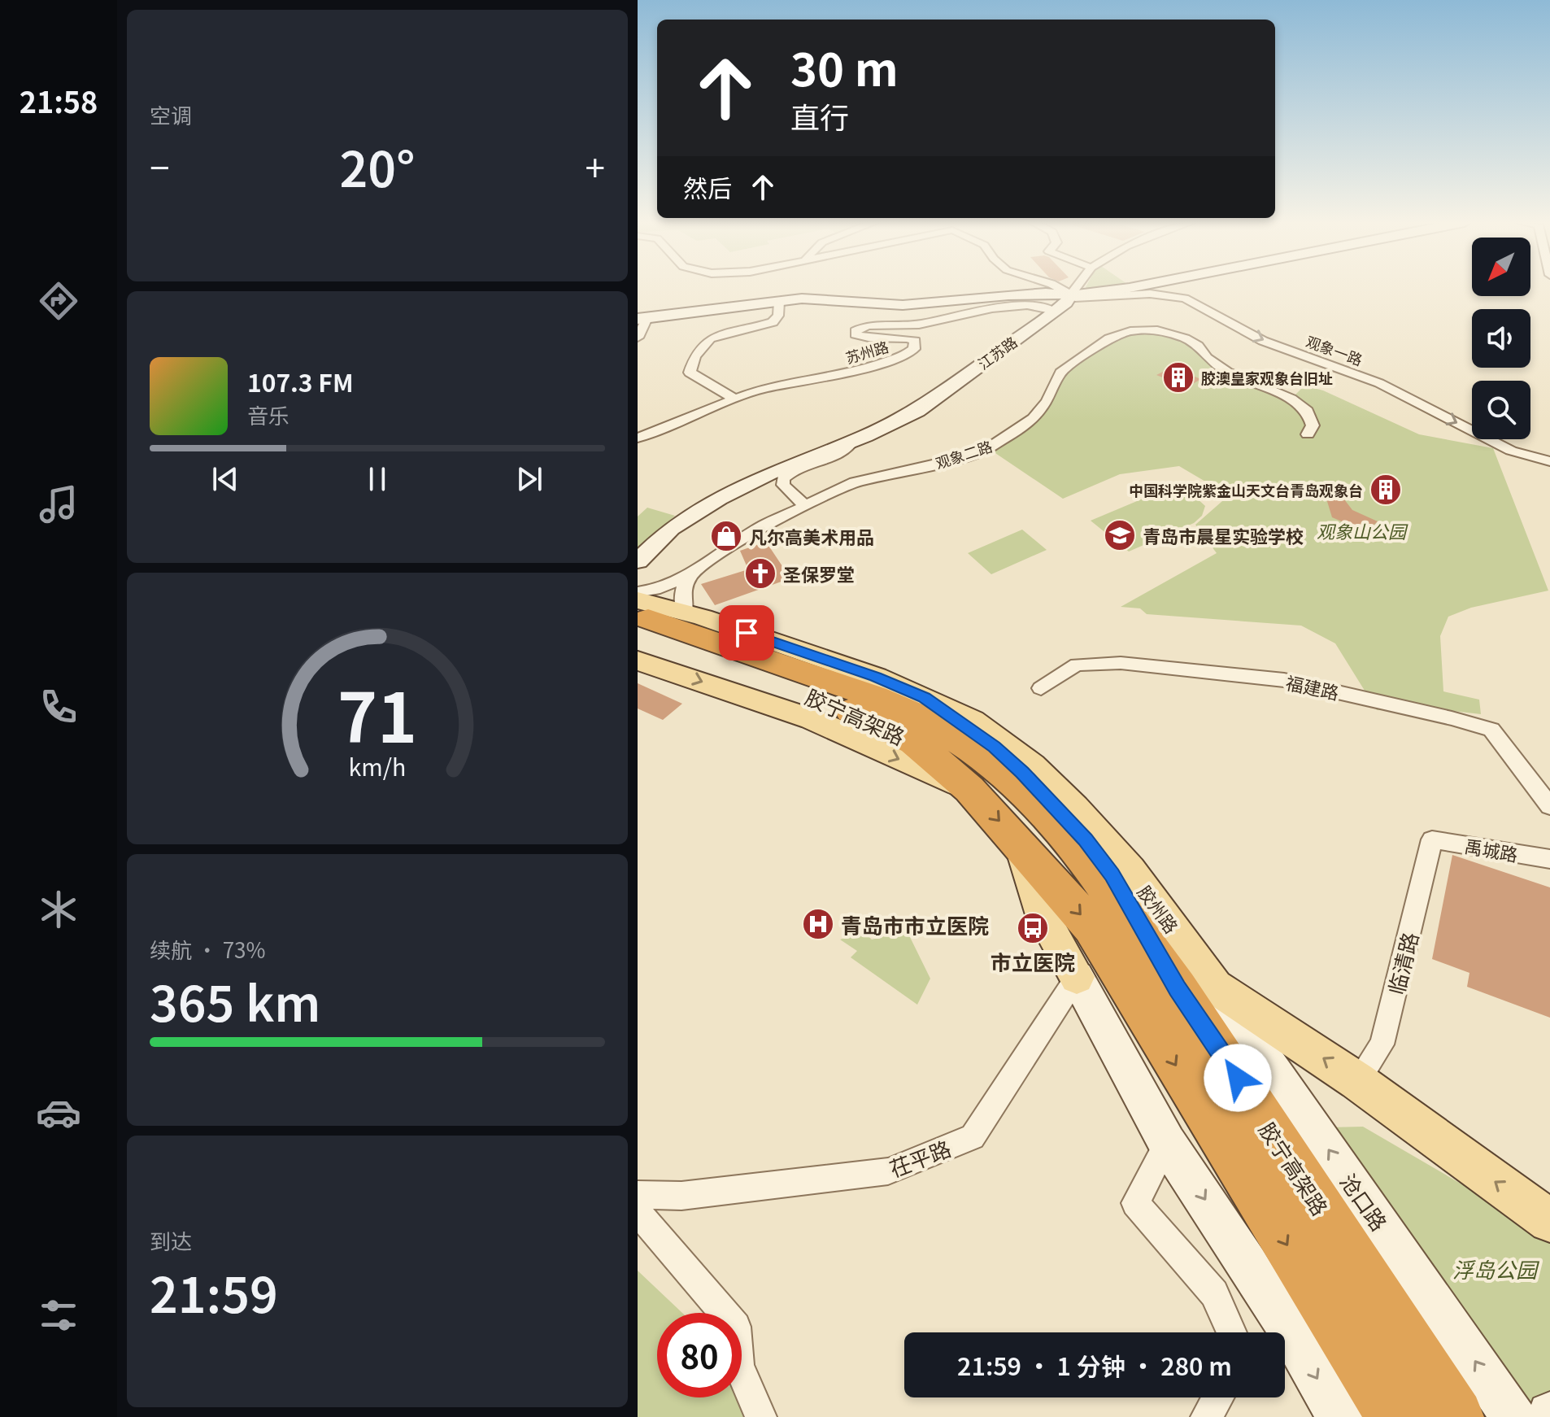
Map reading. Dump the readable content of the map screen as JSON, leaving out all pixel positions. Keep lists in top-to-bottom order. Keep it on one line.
{"streets":{"highway":["胶宁高架路"],"main road":["江苏路","沧口路"],"street":["观象一路","苏州路","观象二路","福建路","禹城路","临清路","茌平路"]},"crossings":[["观象一路","江苏路"],["苏州路","江苏路"],["观象二路","胶宁高架路"],["胶宁高架路","沧口路"],["禹城路","临清路"]],"one_way":["观象一路"],"parks":["观象山公园","浮岛公园"],"places":{"building":["胶澳皇家观象台旧址","中国科学院紫金山天文台青岛观象台"],"school or university":["青岛市晨星实验学校"],"shop":["凡尔高美术用品"],"church":["圣保罗堂"],"hospital":["青岛市市立医院"],"bus stop":["市立医院"]},"north":"bottom left","page":{"tabs":"21:58","tile":["空调",["续航 · 73%","365 km"],["到达","21:59"]],"turn":["30 m","直行"],"heat":["−","20°","+"],"then":"然后","song":["107.3 FM","音乐"],"limit":"80","trip":"21:59 · 1 分钟 · 280 m","gauge":["71","km/h"]}}
